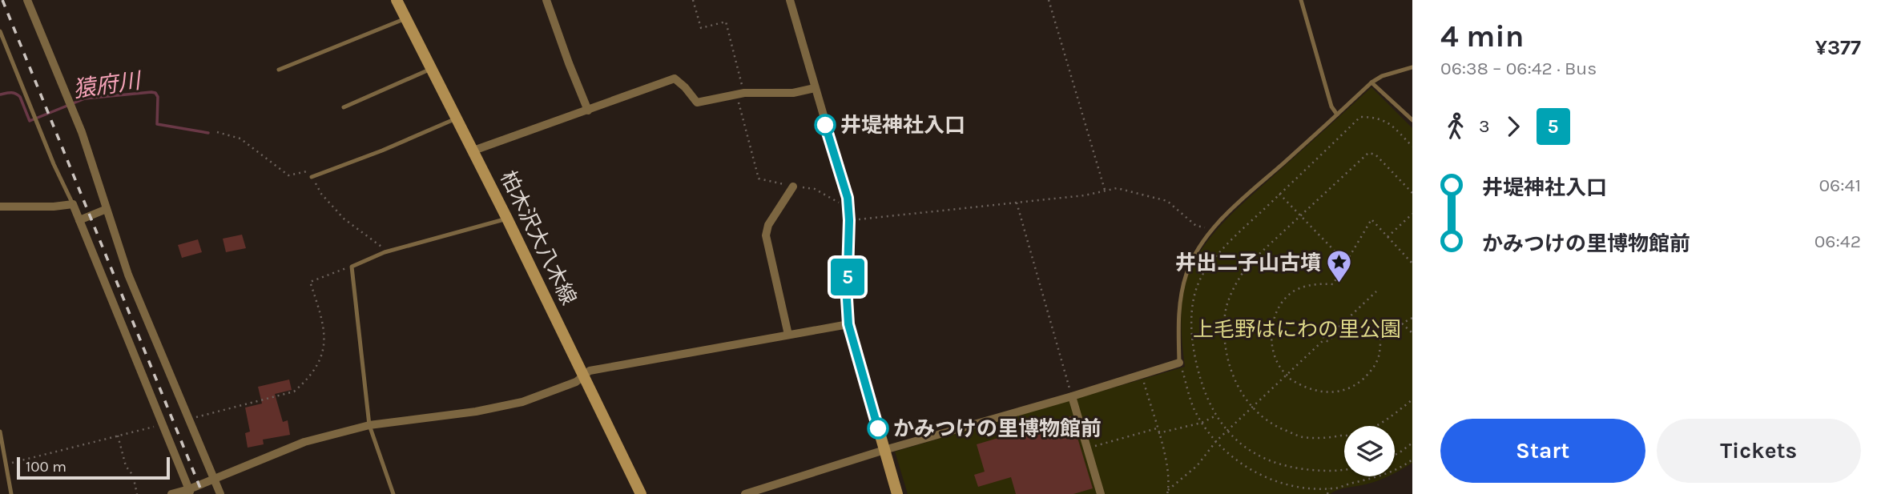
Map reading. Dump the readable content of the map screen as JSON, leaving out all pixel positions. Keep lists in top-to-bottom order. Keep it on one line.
{"streets":{"main road":["柏木沢大八木線"]},"water":["猿府川"],"parks":["上毛野はにわの里公園"],"places":{"other":["井堤神社入口","かみつけの里博物館前"],"place":["井出二子山古墳"]},"lines":["bus line 5"],"scale_bar":"100 m","page":{"on_map":"5","heading":["4 min","06:38 – 06:42 · Bus","¥377"],"legs":["3","5"],"list":[{"name":"井堤神社入口","value":"06:41"},{"name":"かみつけの里博物館前","value":"06:42"}],"buttons":["Start","Tickets"],"scale":"100 m"}}
